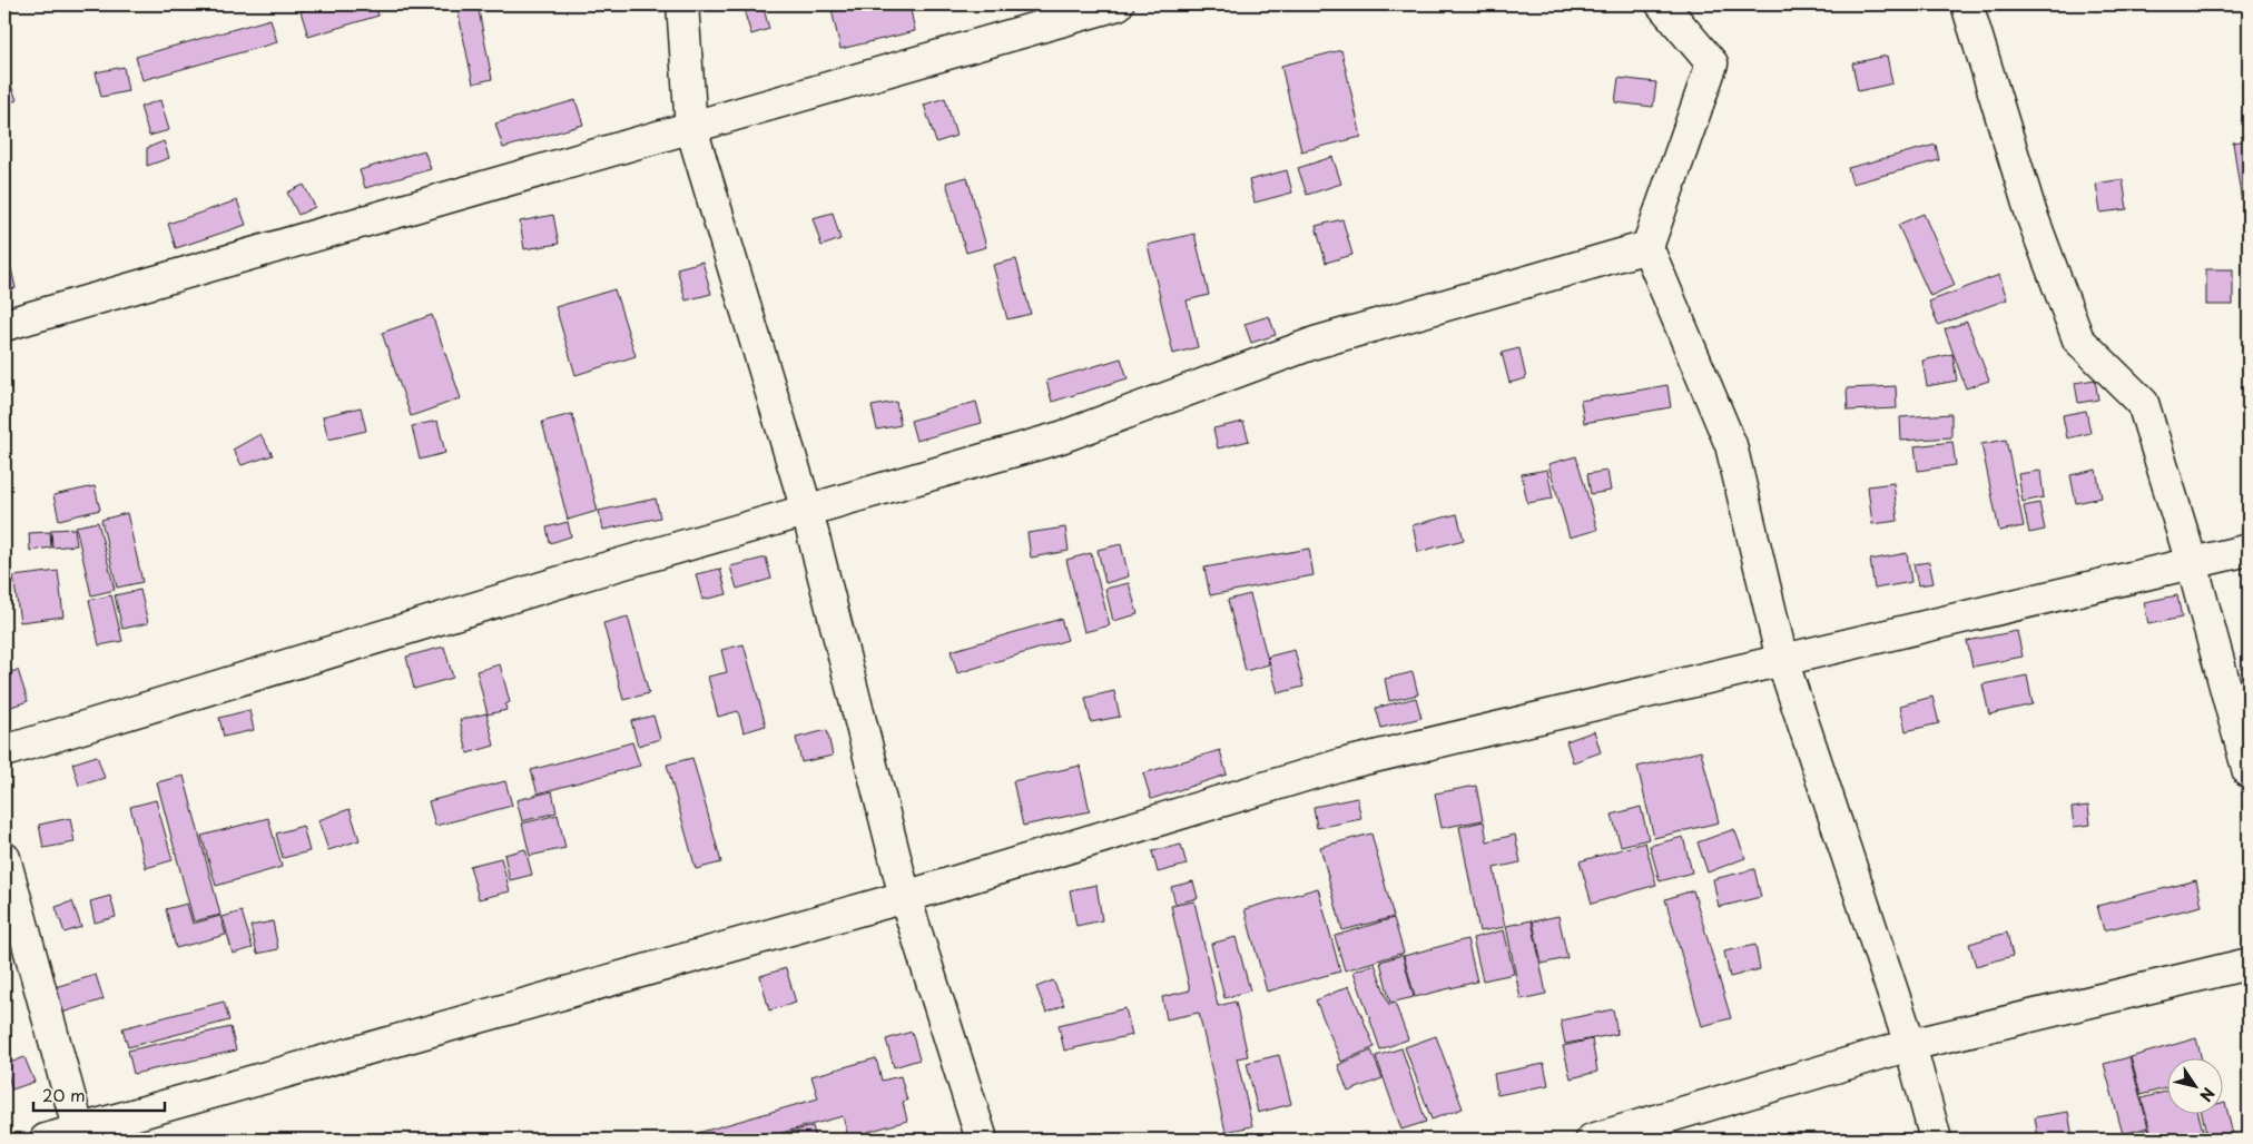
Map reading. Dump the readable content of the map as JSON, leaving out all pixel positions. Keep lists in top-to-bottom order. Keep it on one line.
{"scale_bar":"20 m","north":"bottom right"}
